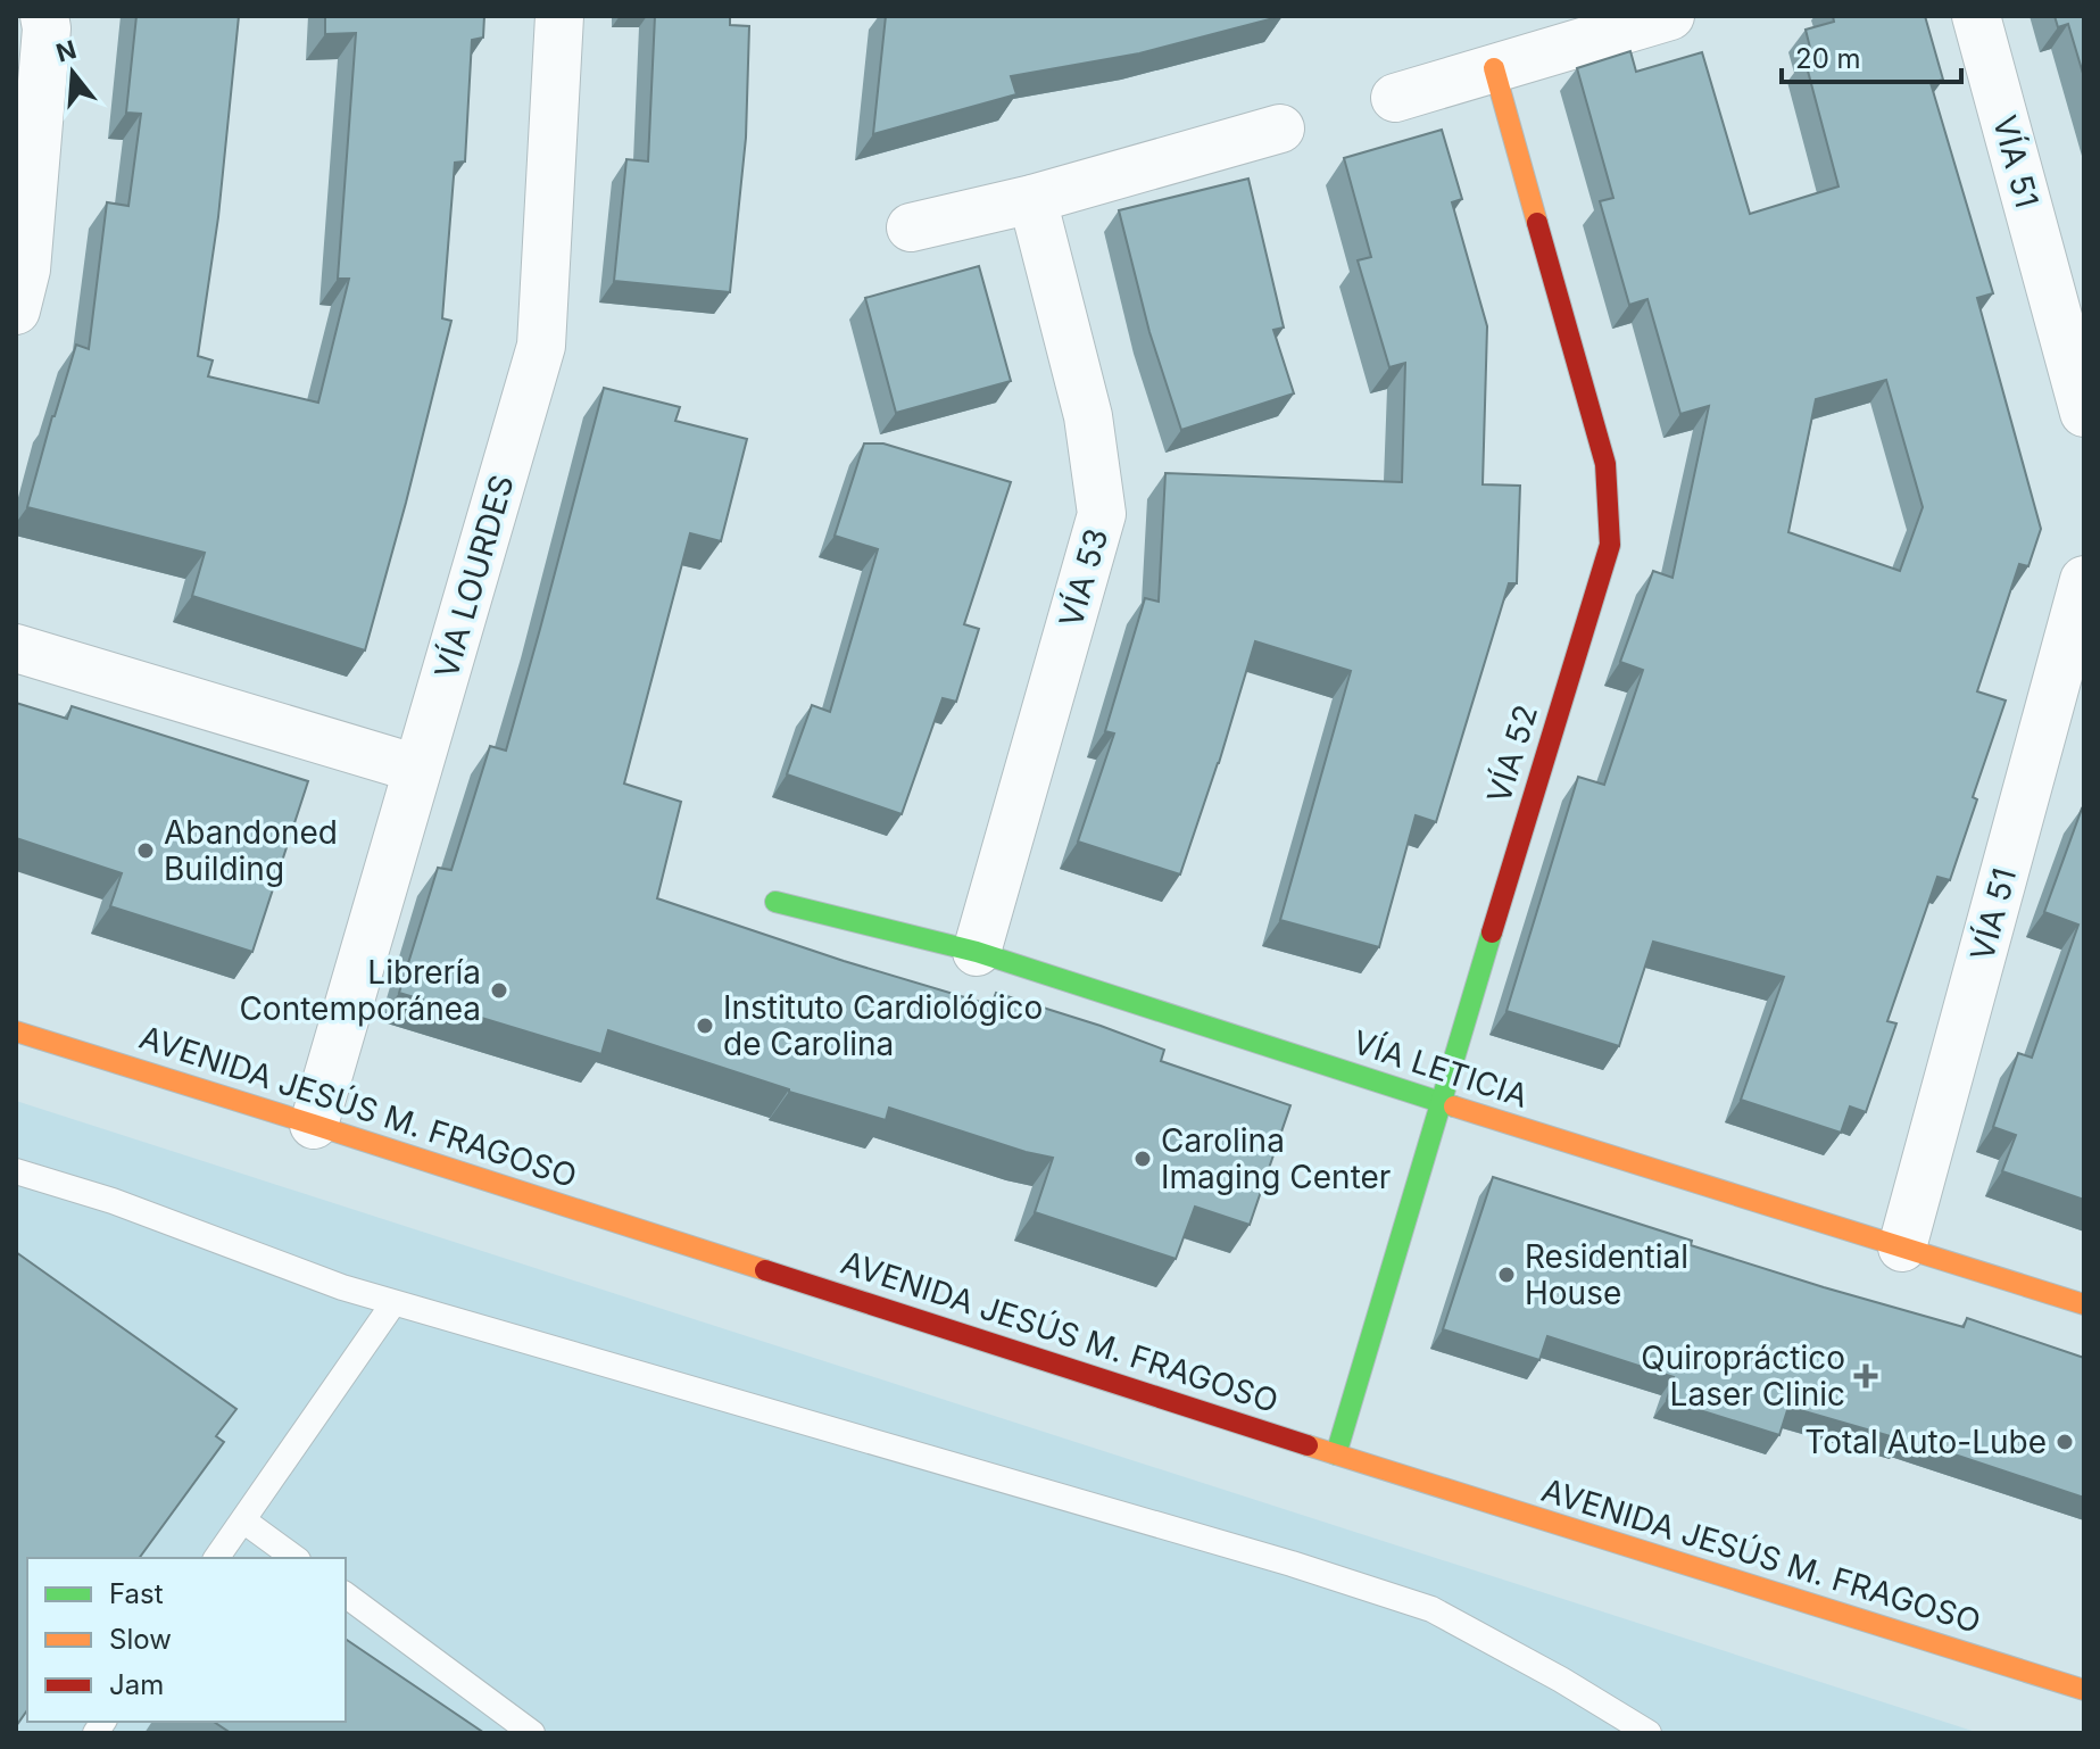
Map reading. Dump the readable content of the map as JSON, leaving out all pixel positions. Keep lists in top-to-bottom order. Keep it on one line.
{"streets":{"street":["VÍA 51","VÍA LOURDES","VÍA 53","VÍA 52","VÍA LETICIA","AVENIDA JESÚS M. FRAGOSO"]},"crossings":[["VÍA 51","VÍA LETICIA"],["VÍA LOURDES","AVENIDA JESÚS M. FRAGOSO"],["VÍA 53","VÍA LETICIA"],["VÍA 52","VÍA LETICIA"],["VÍA 52","AVENIDA JESÚS M. FRAGOSO"]],"places":{"other":["Abandoned Building","Librería Contemporánea","Instituto Cardiológico de Carolina","Carolina Imaging Center","Residential House","Total Auto-Lube"],"health":["Quiropráctico Laser Clinic"]},"legend":["Fast","Slow","Jam"],"scale_bar":"20 m","north":"top"}
